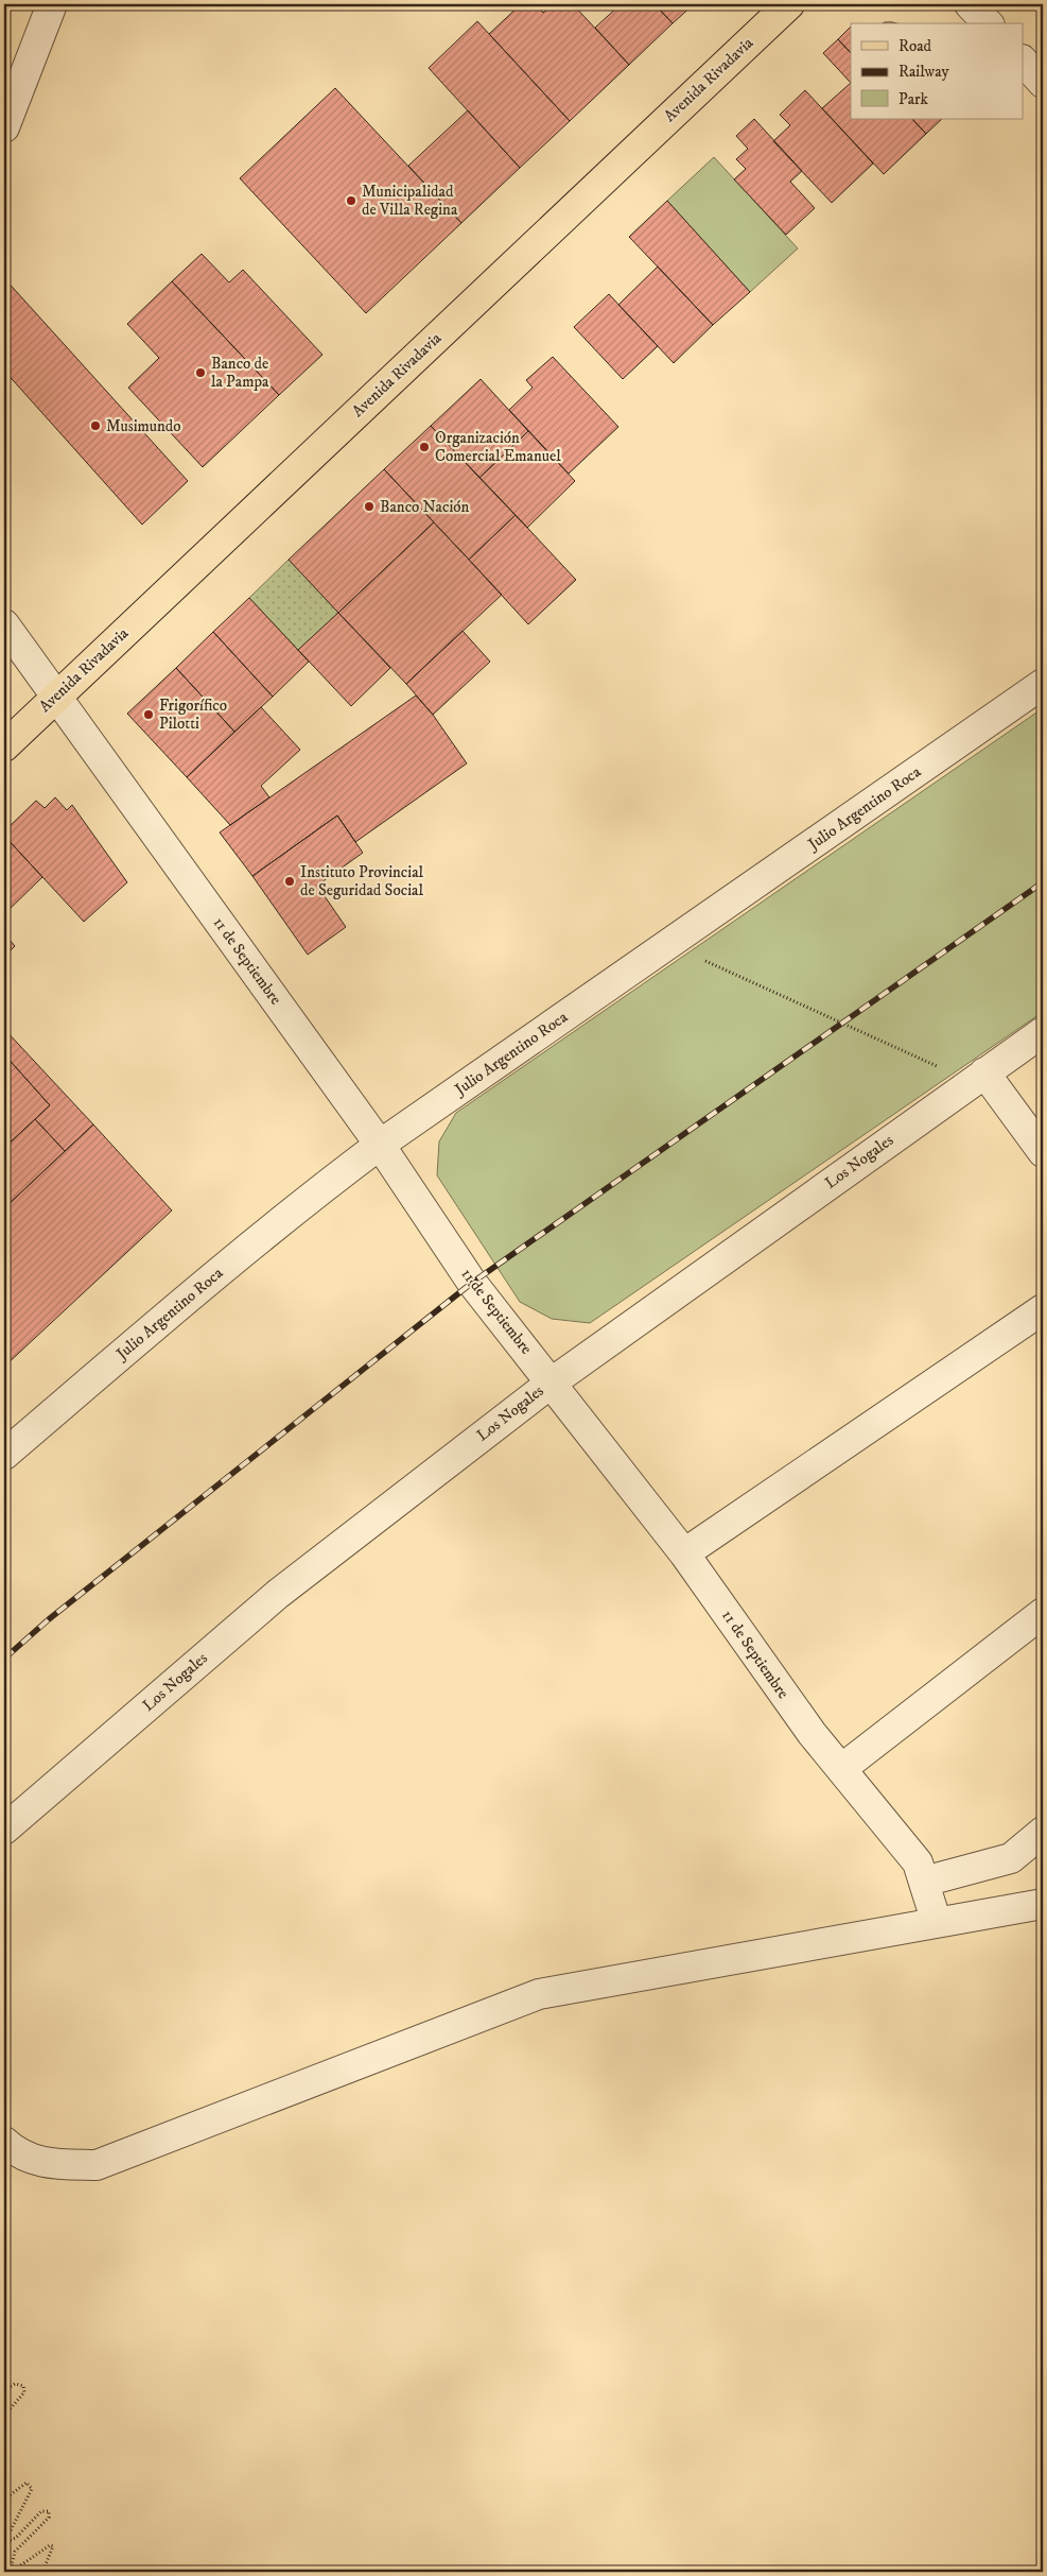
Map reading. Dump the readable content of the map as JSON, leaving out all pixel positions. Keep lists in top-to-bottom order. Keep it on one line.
{"streets":{"main road":["Avenida Rivadavia"],"street":["Julio Argentino Roca","11 de Septiembre","Los Nogales"]},"crossings":[["Avenida Rivadavia","11 de Septiembre"],["Julio Argentino Roca","11 de Septiembre"],["11 de Septiembre","Los Nogales"]],"places":["Municipalidad de Villa Regina","Banco de la Pampa","Musimundo","Organización Comercial Emanuel","Banco Nación","Frigorífico Pilotti","Instituto Provincial de Seguridad Social"],"legend":["Road","Railway","Park"]}
